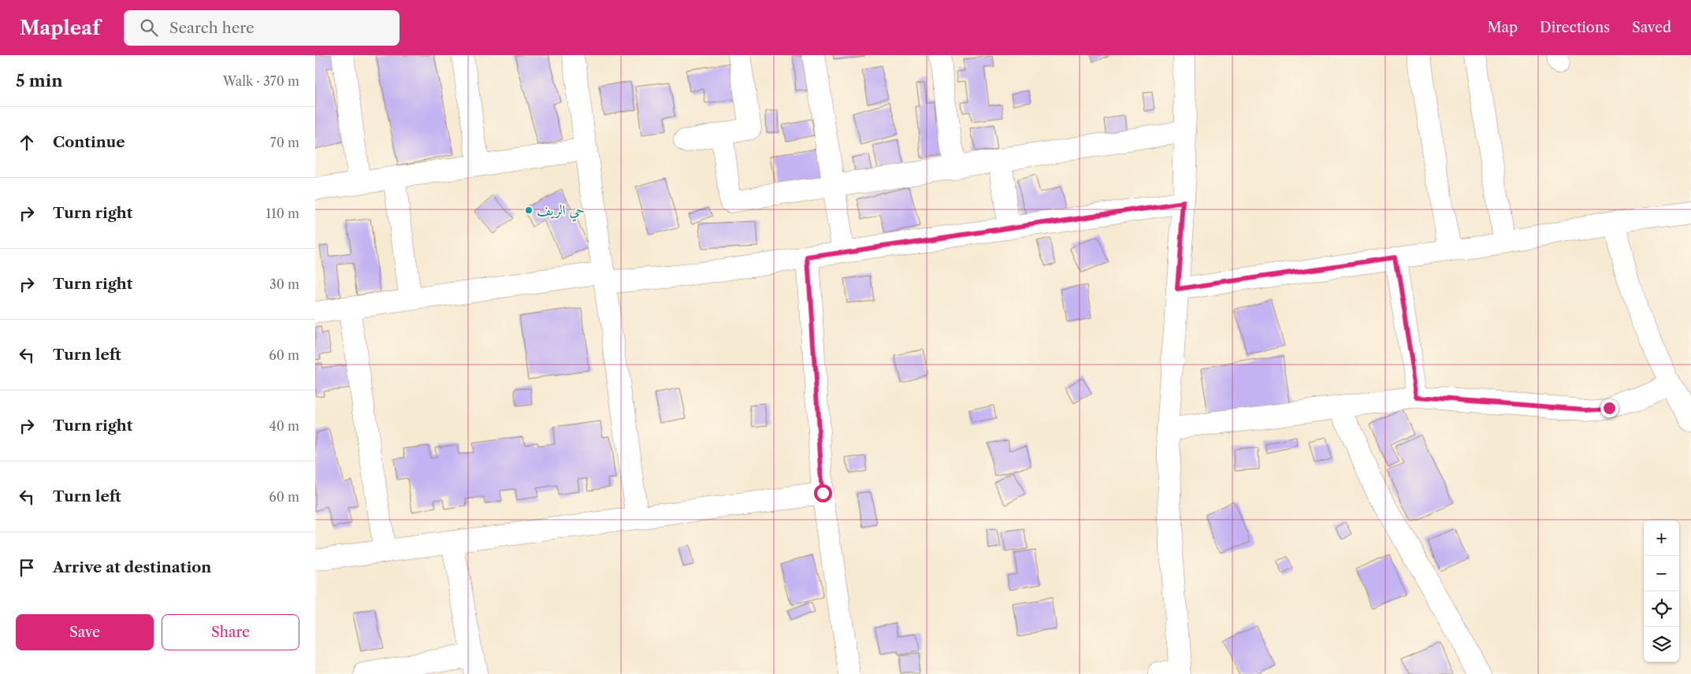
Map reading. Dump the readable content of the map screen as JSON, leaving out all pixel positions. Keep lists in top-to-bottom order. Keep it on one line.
{"places":["حي الريف"],"page":{"header":"Mapleaf","search":"Search here","nav":["Map","Directions","Saved"],"heading":["5 min","Walk · 370 m"],"list":[["Continue","70 m"],["Turn right","110 m"],["Turn right","30 m"],["Turn left","60 m"],["Turn right","40 m"],["Turn left","60 m"],"Arrive at destination"],"map_buttons":["+","−"],"buttons":["Save","Share"]}}
